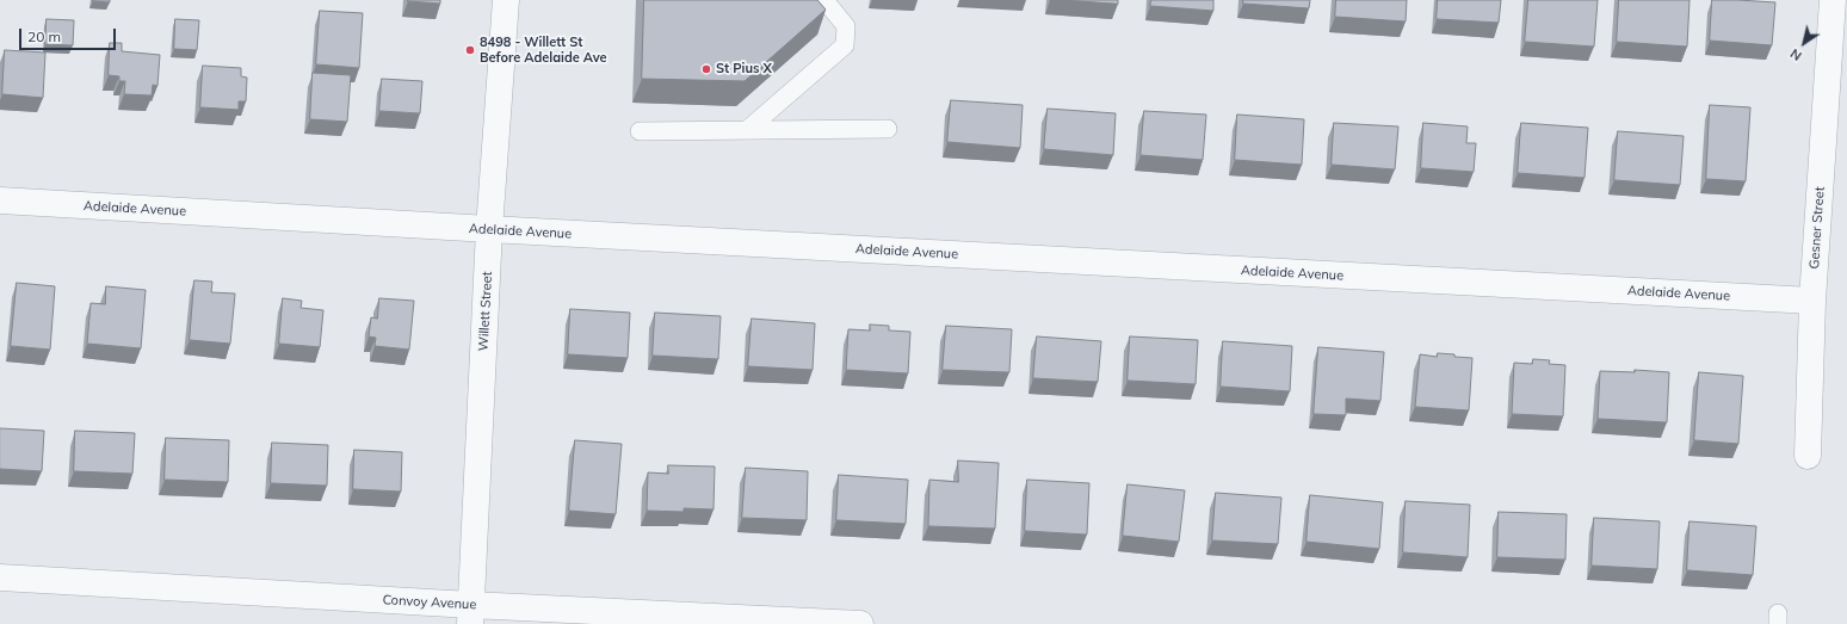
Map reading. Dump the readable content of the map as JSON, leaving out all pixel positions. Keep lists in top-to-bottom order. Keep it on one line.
{"streets":{"street":["Adelaide Avenue","Gesner Street","Willett Street","Convoy Avenue"]},"crossings":[["Adelaide Avenue","Gesner Street"],["Adelaide Avenue","Willett Street"],["Willett Street","Convoy Avenue"]],"places":["8498 - Willett St Before Adelaide Ave","St Pius X"],"scale_bar":"20 m","north":"bottom left"}
